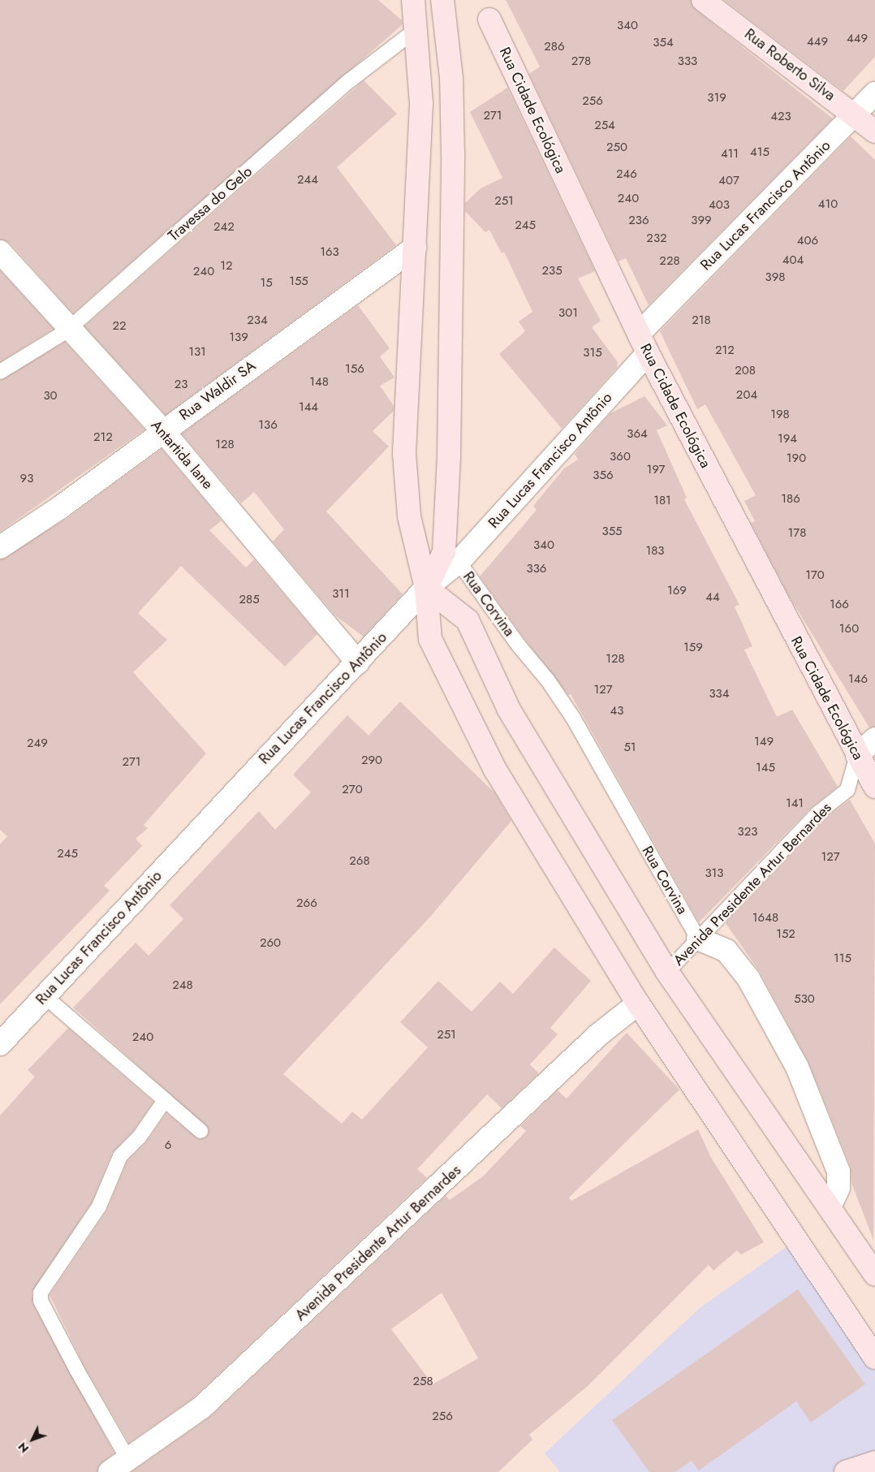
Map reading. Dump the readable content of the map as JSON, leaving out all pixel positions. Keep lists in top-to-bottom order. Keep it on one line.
{"streets":{"street":["Rua Roberto Silva","Rua Cidade Ecológica","Rua Lucas Francisco Antônio","Rua Waldir SA","Antartida lane","Avenida Presidente Artur Bernardes"],"lane":["Travessa do Gelo","Rua Corvina"]},"crossings":[["Rua Roberto Silva","Rua Lucas Francisco Antônio"],["Rua Cidade Ecológica","Rua Lucas Francisco Antônio"],["Rua Cidade Ecológica","Avenida Presidente Artur Bernardes"],["Travessa do Gelo","Antartida lane"],["Rua Lucas Francisco Antônio","Antartida lane"],["Rua Lucas Francisco Antônio","Rua Corvina"],["Rua Waldir SA","Antartida lane"],["Rua Corvina","Avenida Presidente Artur Bernardes"]],"house_numbers":["340","449","449","354","286","278","333","319","256","271","423","254","250","415","411","246","244","407","240","251","410","403","236","399","245","242","232","406","163","404","228","12","235","240","398","155","15","301","234","218","22","139","212","131","315","156","208","148","23","204","30","144","198","136","364","212","194","128","360","190","197","356","93","186","181","355","178","340","183","336","170","169","311","44","285","166","160","159","128","146","127","334","43","149","249","51","290","271","145","270","141","323","245","127","268","313","266","1648","152","260","115","248","530","251","240","6","258","256"],"north":"bottom left"}
